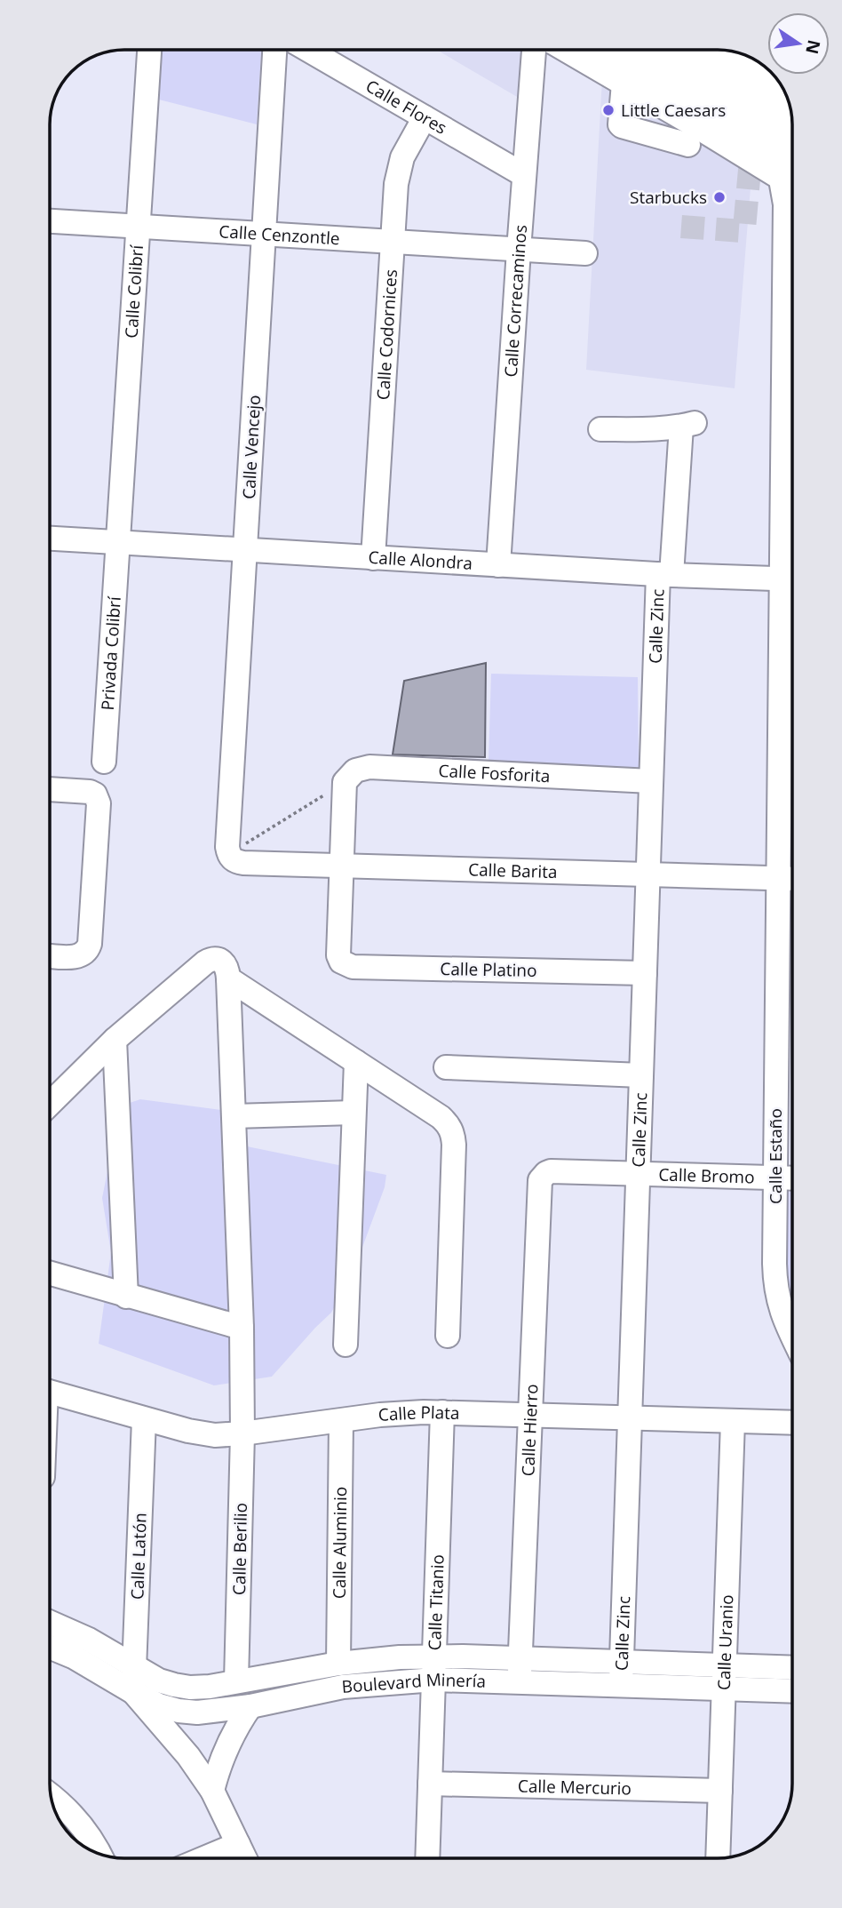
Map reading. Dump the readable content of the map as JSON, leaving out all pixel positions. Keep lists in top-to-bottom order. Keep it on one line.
{"streets":{"street":["Calle Flores","Calle Cenzontle","Calle Colibrí","Calle Correcaminos","Calle Codornices","Calle Vencejo","Calle Alondra","Calle Zinc","Privada Colibrí","Calle Fosforita","Calle Barita","Calle Platino","Calle Estaño","Calle Bromo","Calle Plata","Calle Hierro","Calle Aluminio","Calle Berilio","Calle Latón","Calle Titanio","Calle Uranio","Boulevard Minería","Calle Mercurio"]},"crossings":[["Calle Flores","Calle Correcaminos"],["Calle Flores","Calle Codornices"],["Calle Cenzontle","Calle Colibrí"],["Calle Cenzontle","Calle Correcaminos"],["Calle Cenzontle","Calle Codornices"],["Calle Cenzontle","Calle Vencejo"],["Calle Colibrí","Calle Alondra"],["Calle Colibrí","Privada Colibrí"],["Calle Correcaminos","Calle Alondra"],["Calle Codornices","Calle Alondra"],["Calle Vencejo","Calle Alondra"],["Calle Vencejo","Calle Barita"],["Calle Alondra","Calle Zinc"],["Calle Alondra","Privada Colibrí"],["Calle Alondra","Calle Estaño"],["Calle Zinc","Calle Fosforita"],["Calle Zinc","Calle Barita"],["Calle Zinc","Calle Platino"],["Calle Zinc","Calle Bromo"],["Calle Zinc","Calle Plata"],["Calle Zinc","Boulevard Minería"],["Calle Barita","Calle Platino"],["Calle Barita","Calle Estaño"],["Calle Estaño","Calle Bromo"],["Calle Bromo","Calle Hierro"],["Calle Plata","Calle Hierro"],["Calle Plata","Calle Aluminio"],["Calle Plata","Calle Berilio"],["Calle Plata","Calle Latón"],["Calle Plata","Calle Titanio"],["Calle Plata","Calle Uranio"],["Calle Hierro","Boulevard Minería"],["Calle Aluminio","Boulevard Minería"],["Calle Berilio","Boulevard Minería"],["Calle Latón","Boulevard Minería"],["Calle Titanio","Boulevard Minería"],["Calle Titanio","Calle Mercurio"],["Calle Uranio","Boulevard Minería"],["Calle Uranio","Calle Mercurio"]],"places":["Little Caesars","Starbucks"],"north":"right"}
